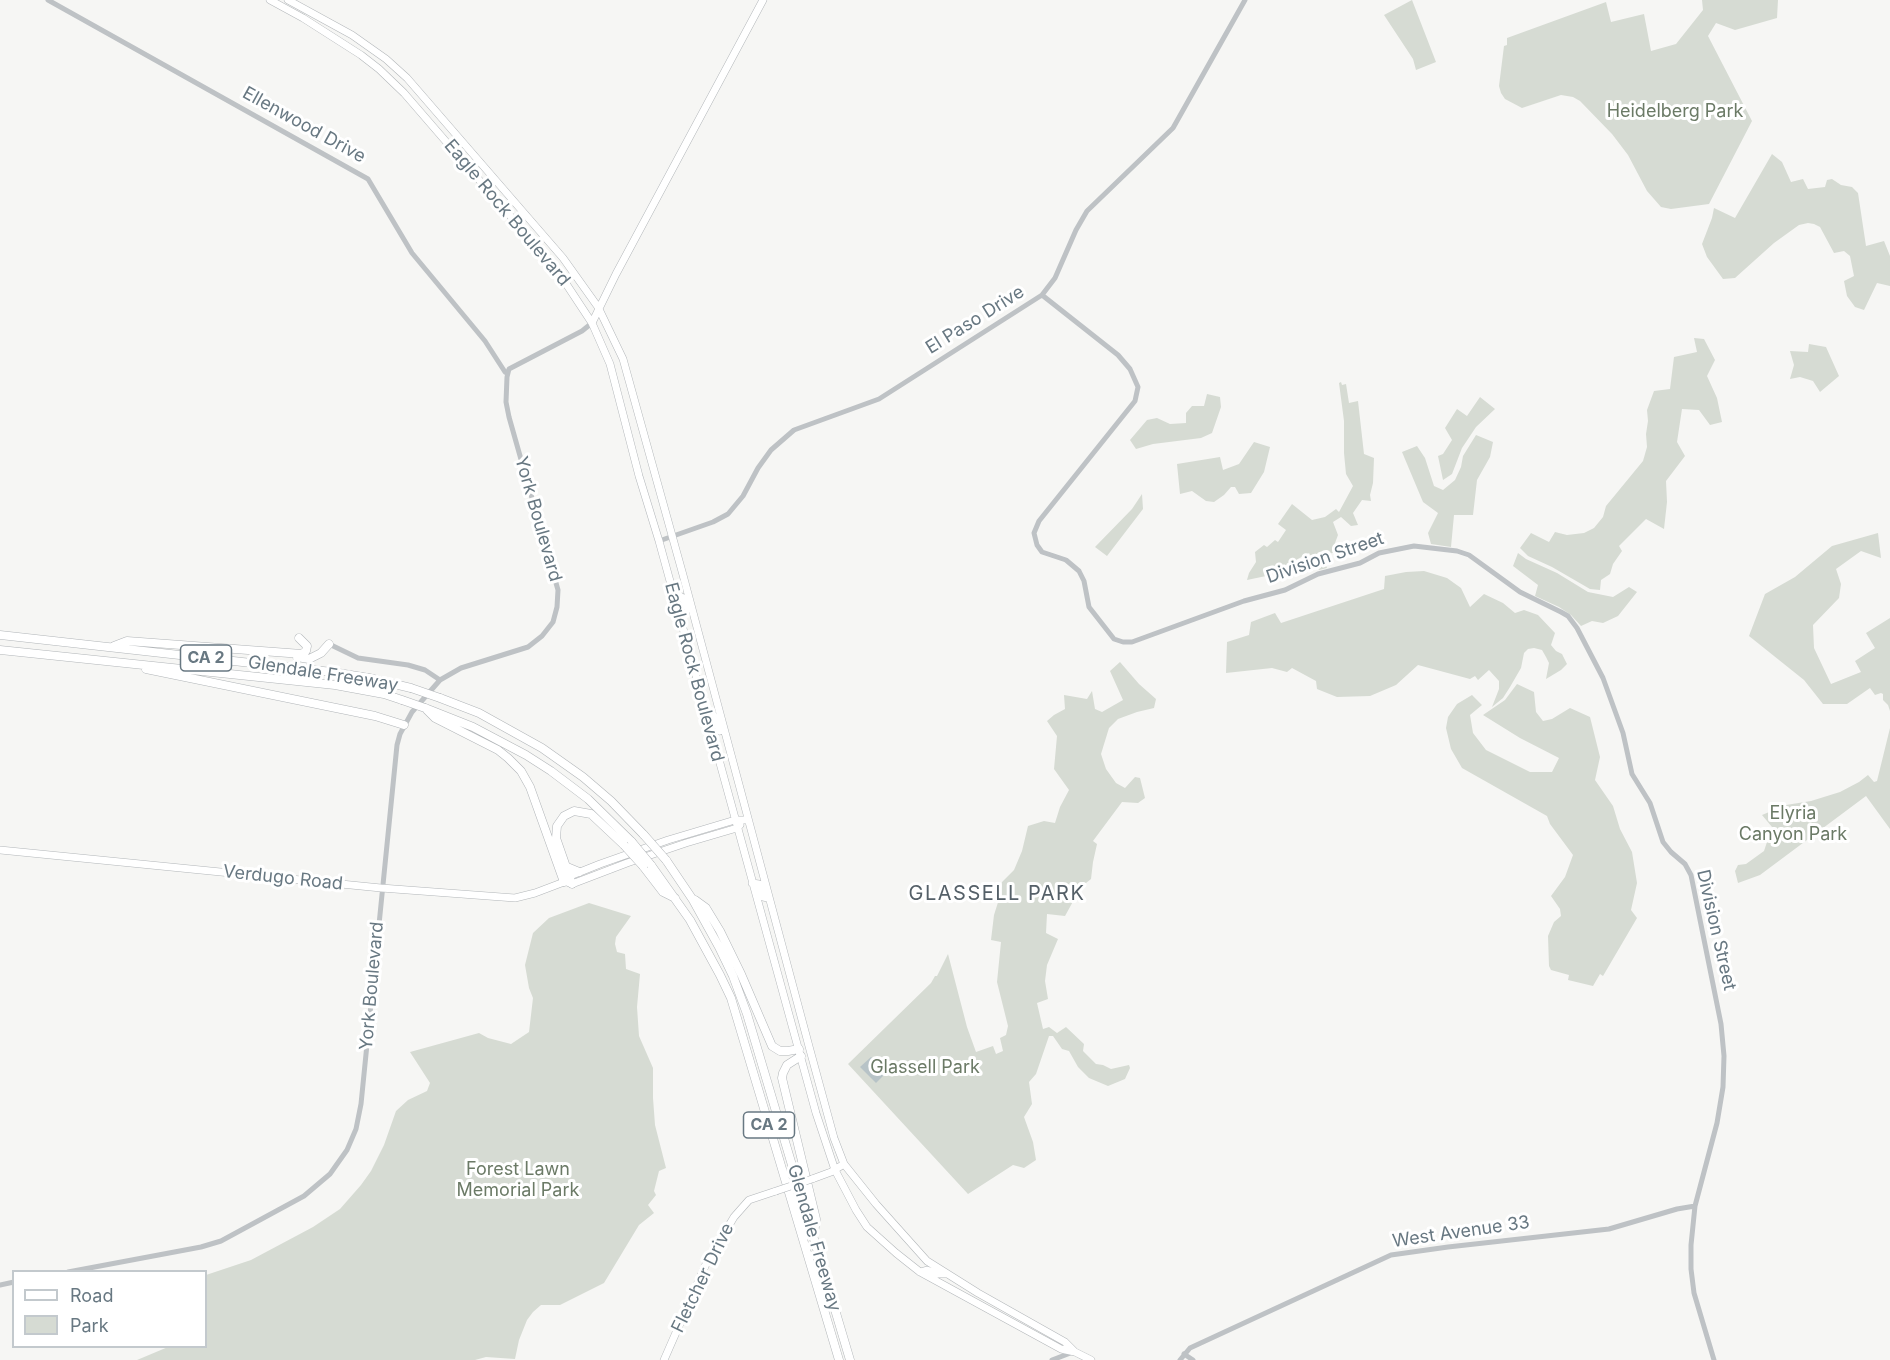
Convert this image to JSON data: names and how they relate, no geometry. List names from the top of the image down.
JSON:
{
  "streets": {
    "highway": ["CA 2", "Glendale Freeway"],
    "main road": ["Eagle Rock Boulevard", "Verdugo Road", "Fletcher Drive"],
    "street": [
      "Ellenwood Drive",
      "El Paso Drive",
      "York Boulevard",
      "Division Street",
      "West Avenue 33"
    ]
  },
  "crossings": [
    ["Eagle Rock Boulevard", "El Paso Drive"],
    ["Eagle Rock Boulevard", "York Boulevard"],
    ["Eagle Rock Boulevard", "Verdugo Road"],
    ["Eagle Rock Boulevard", "Fletcher Drive"],
    ["El Paso Drive", "Division Street"],
    ["York Boulevard", "Verdugo Road"],
    ["Division Street", "West Avenue 33"]
  ],
  "districts": ["GLASSELL PARK"],
  "parks": [
    "Heidelberg Park",
    "Elyria Canyon Park",
    "Glassell Park",
    "Forest Lawn Memorial Park"
  ],
  "legend": ["Road", "Park"]
}
